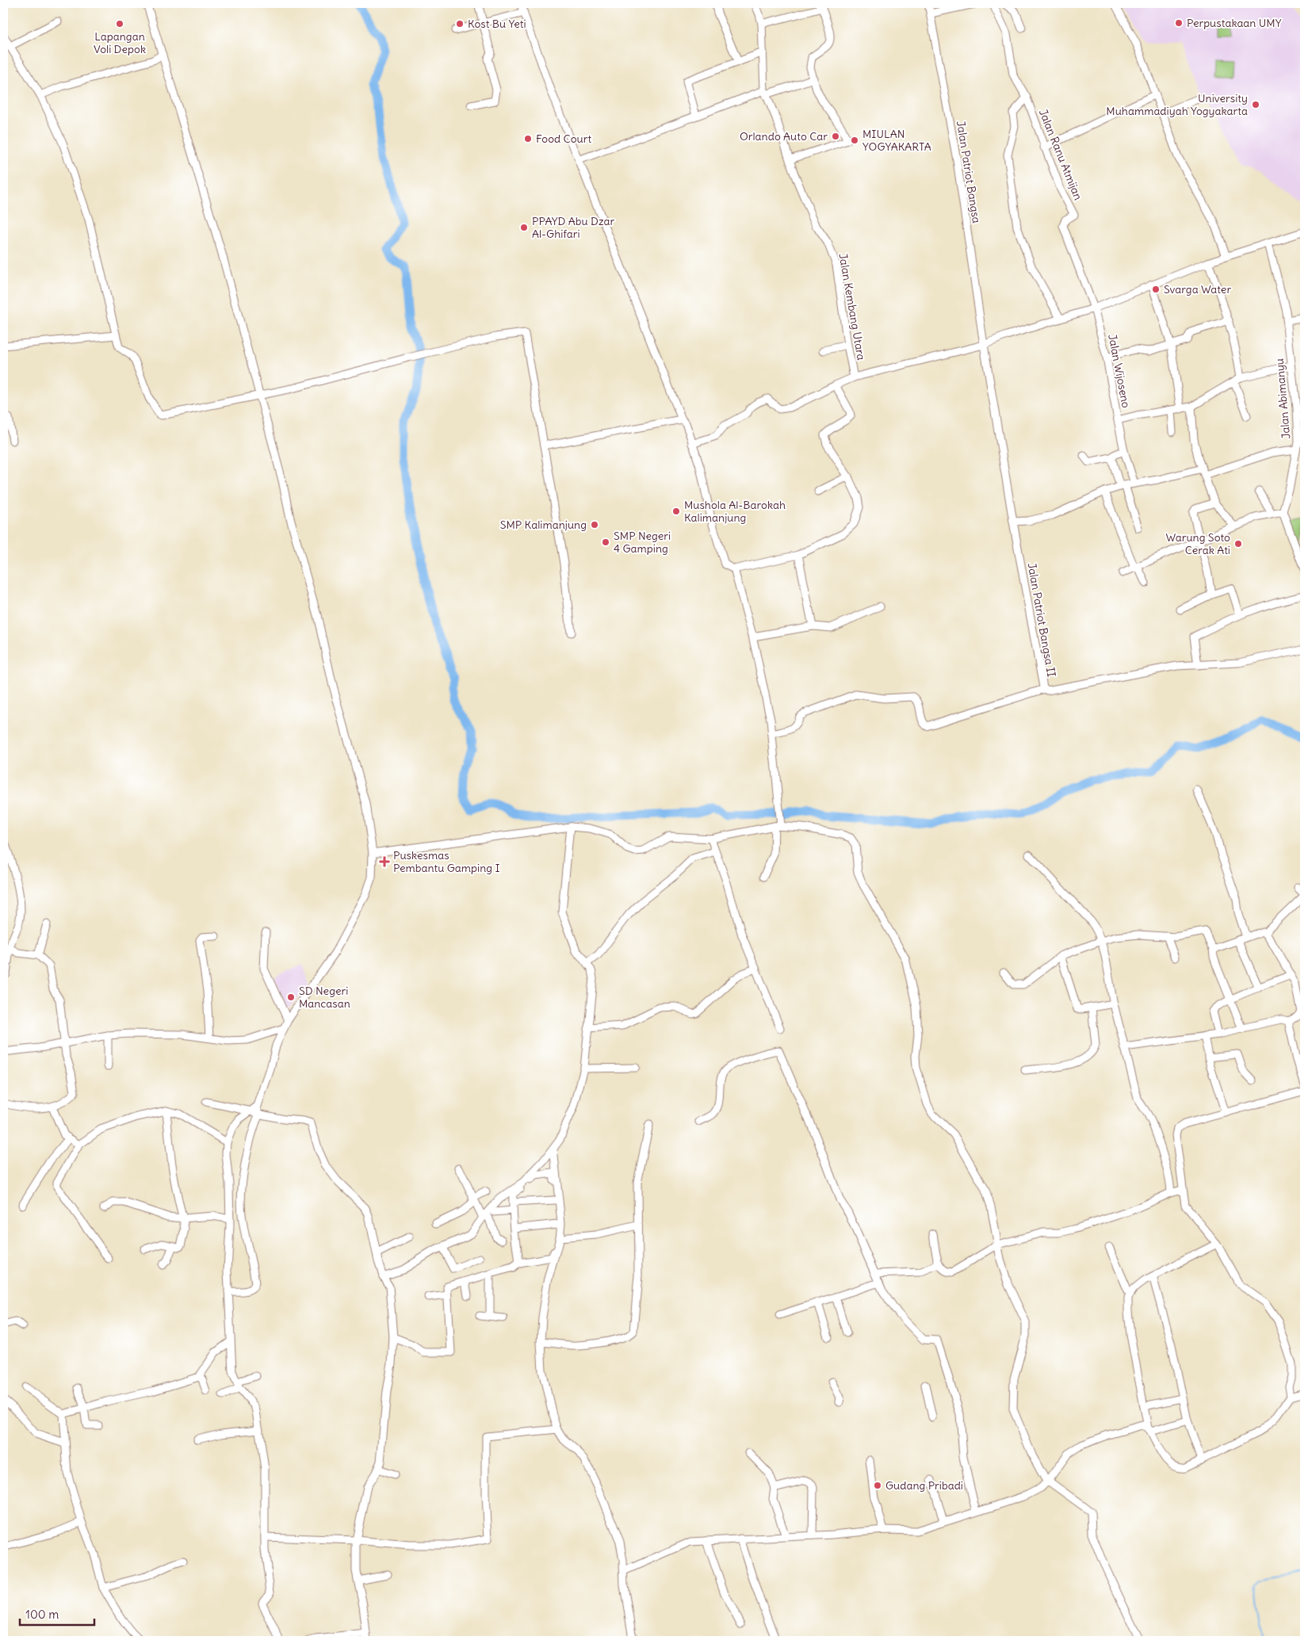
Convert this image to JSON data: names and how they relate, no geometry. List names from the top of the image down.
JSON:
{
  "streets": {
    "street": [
      "Jalan Ranu Atmijan",
      "Jalan Patriot Bangsa",
      "Jalan Kembang Utara",
      "Jalan Wijoseno",
      "Jalan Abimanyu",
      "Jalan Patriot Bangsa II"
    ]
  },
  "crossings": [
    ["Jalan Ranu Atmijan", "Jalan Kembang Utara"],
    ["Jalan Ranu Atmijan", "Jalan Wijoseno"],
    ["Jalan Patriot Bangsa", "Jalan Kembang Utara"],
    ["Jalan Patriot Bangsa", "Jalan Patriot Bangsa II"],
    ["Jalan Kembang Utara", "Jalan Wijoseno"],
    ["Jalan Kembang Utara", "Jalan Abimanyu"],
    ["Jalan Kembang Utara", "Jalan Patriot Bangsa II"],
    ["Jalan Wijoseno", "Jalan Abimanyu"]
  ],
  "places": {
    "other": [
      "Perpustakaan UMY",
      "Lapangan Voli Depok",
      "Kost Bu Yeti",
      "University Muhammadiyah Yogyakarta",
      "Orlando Auto Car",
      "Food Court",
      "MIULAN YOGYAKARTA",
      "PPAYD Abu Dzar Al-Ghifari",
      "Svarga Water",
      "Mushola Al-Barokah Kalimanjung",
      "SMP Kalimanjung",
      "SMP Negeri 4 Gamping",
      "Warung Soto Cerak Ati",
      "SD Negeri Mancasan",
      "Gudang Pribadi"
    ],
    "health": ["Puskesmas Pembantu Gamping I"]
  },
  "scale_bar": "100 m"
}
